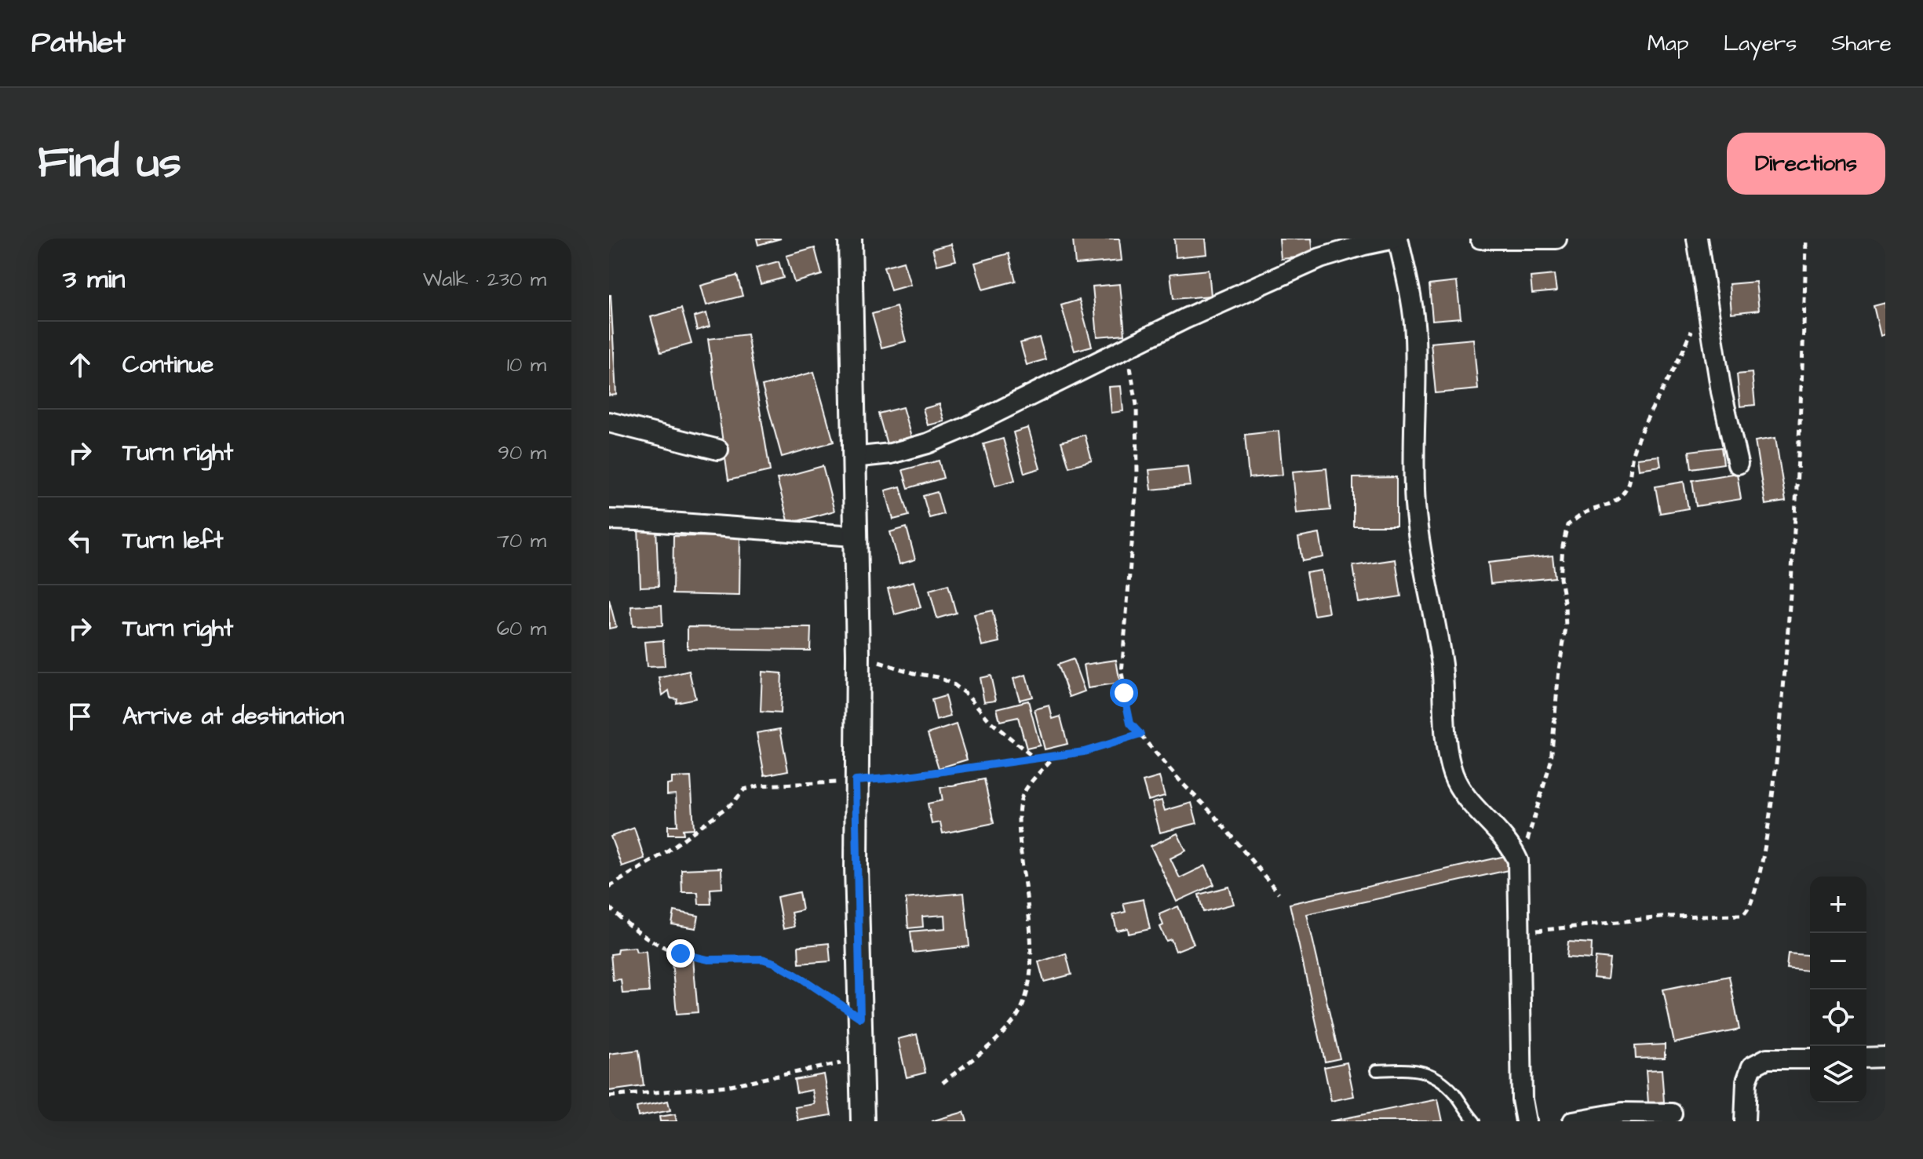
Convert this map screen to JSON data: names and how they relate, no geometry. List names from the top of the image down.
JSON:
{
  "page": {
    "header": "Pathlet",
    "nav": ["Map", "Layers", "Share"],
    "title": "Find us",
    "buttons": "Directions",
    "heading": ["3 min", "Walk · 230 m"],
    "list": [
      ["Continue", "10 m"],
      ["Turn right", "90 m"],
      ["Turn left", "70 m"],
      ["Turn right", "60 m"],
      "Arrive at destination"
    ],
    "map_buttons": ["+", "−"]
  }
}
